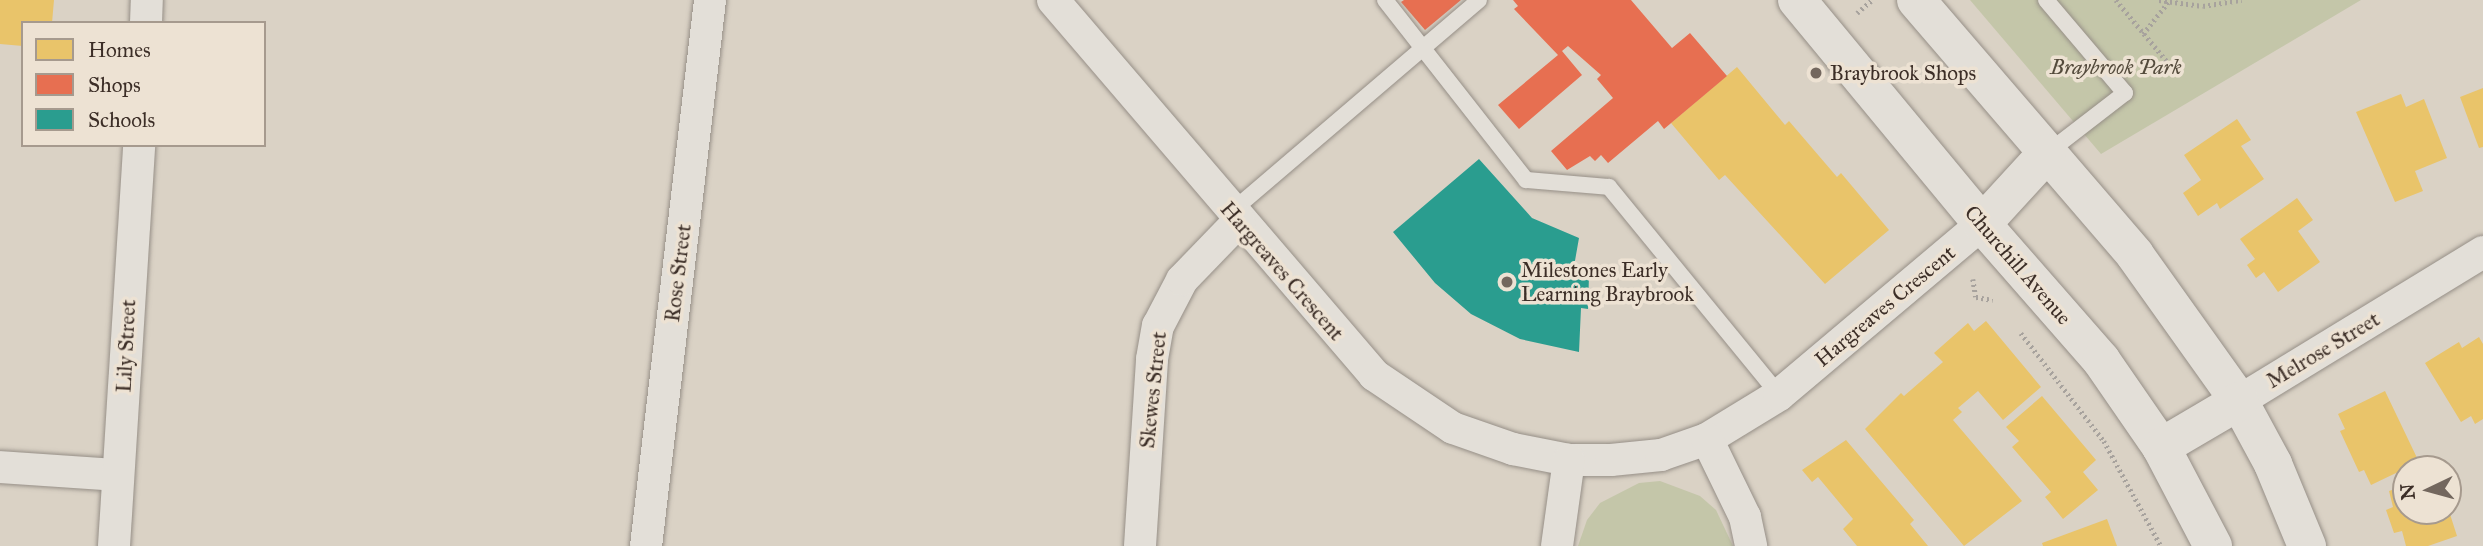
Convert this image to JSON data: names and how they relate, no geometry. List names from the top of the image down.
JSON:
{
  "streets": {
    "main road": ["Churchill Avenue", "Hargreaves Crescent", "Melrose Street"],
    "street": ["Rose Street", "Lily Street", "Skewes Street"]
  },
  "crossings": [
    ["Churchill Avenue", "Hargreaves Crescent"],
    ["Churchill Avenue", "Melrose Street"],
    ["Hargreaves Crescent", "Skewes Street"]
  ],
  "parks": ["Braybrook Park"],
  "places": ["Braybrook Shops", "Milestones Early Learning Braybrook"],
  "legend": ["Homes", "Shops", "Schools"],
  "north": "left"
}
